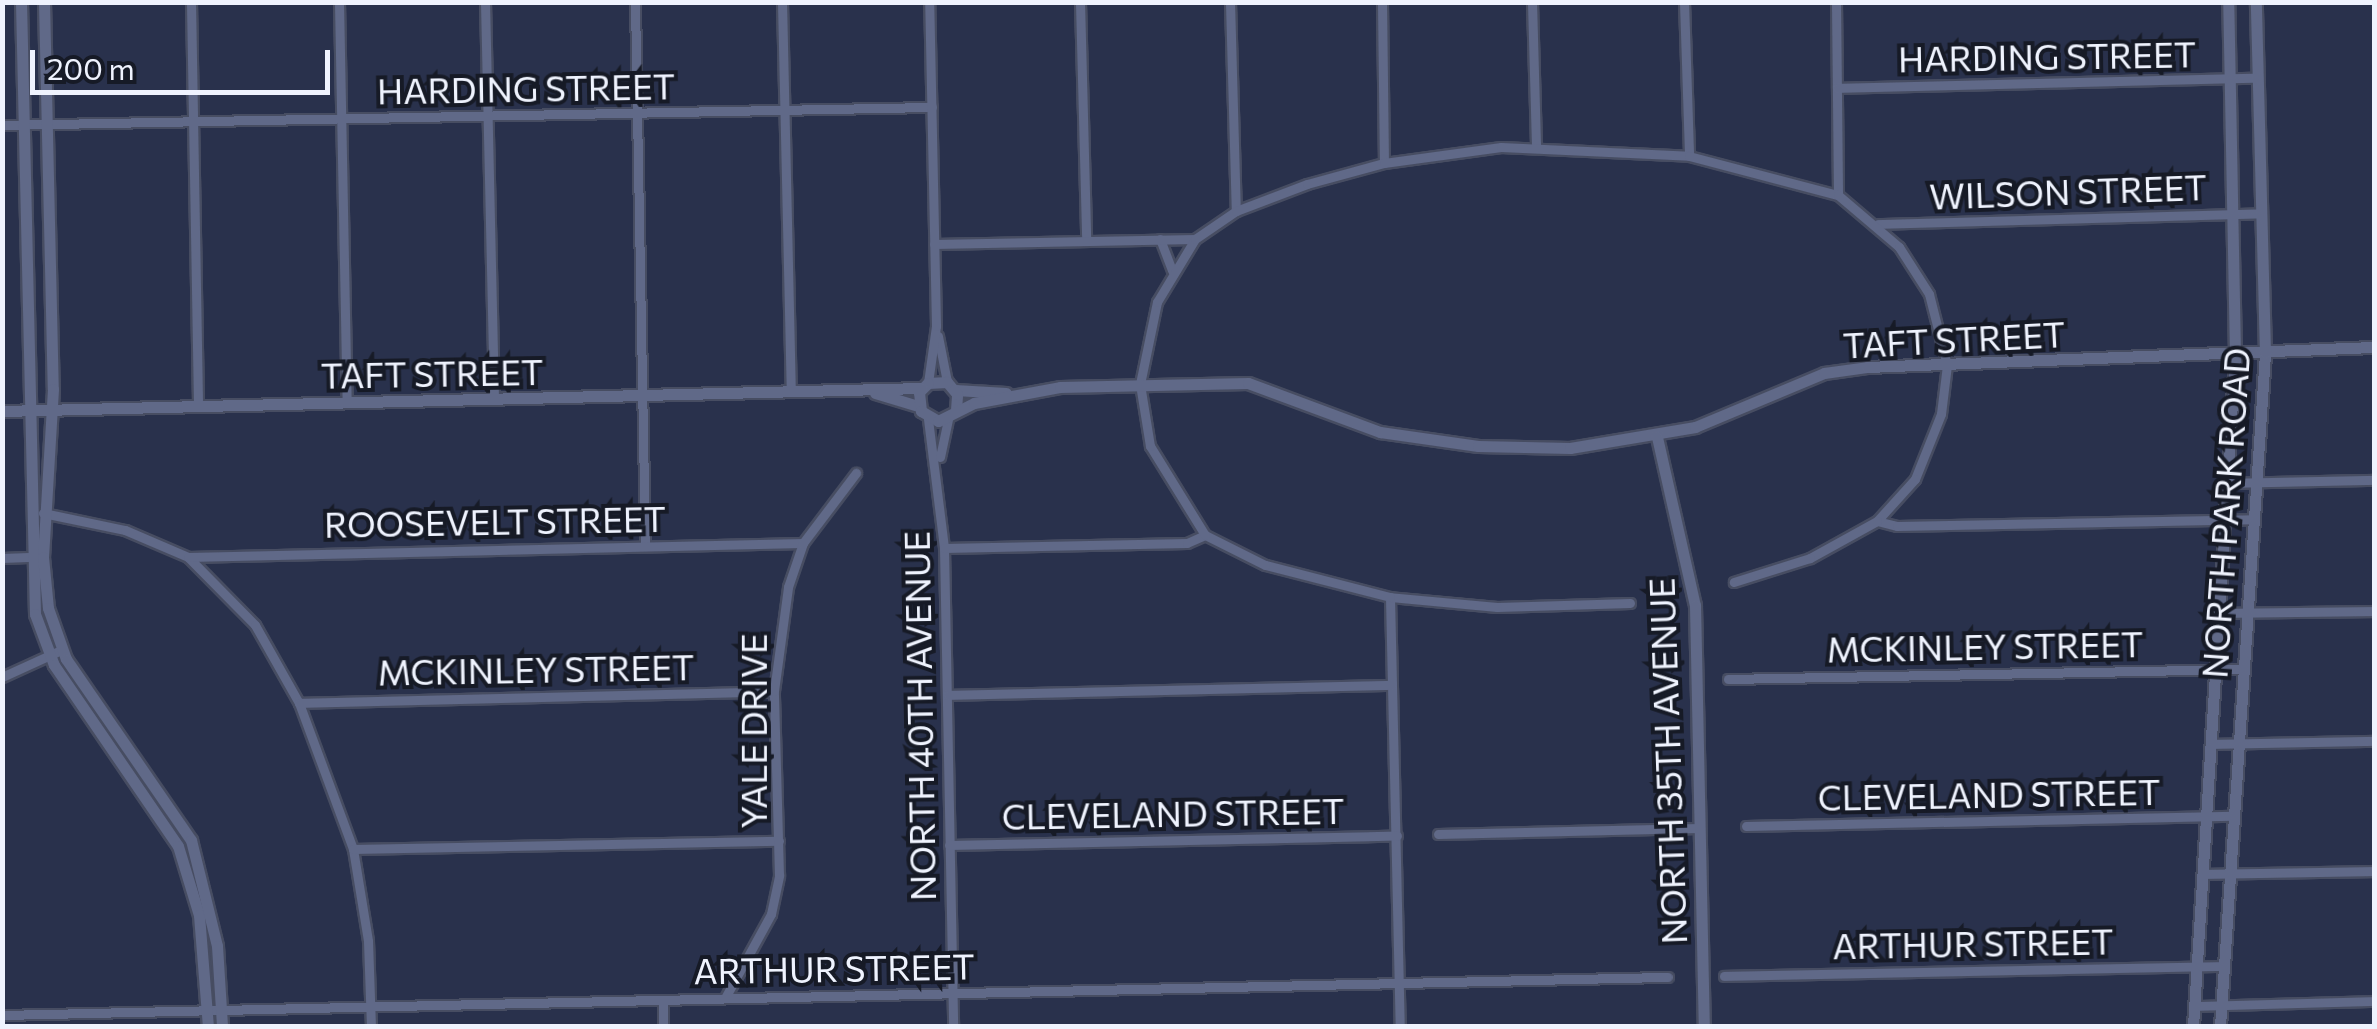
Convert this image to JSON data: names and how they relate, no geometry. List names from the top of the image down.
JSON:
{
  "streets": {
    "street": [
      "HARDING STREET",
      "WILSON STREET",
      "TAFT STREET",
      "NORTH PARK ROAD",
      "ROOSEVELT STREET",
      "MCKINLEY STREET",
      "NORTH 40TH AVENUE",
      "YALE DRIVE",
      "NORTH 35TH AVENUE",
      "CLEVELAND STREET",
      "ARTHUR STREET"
    ]
  },
  "crossings": [
    ["HARDING STREET", "NORTH PARK ROAD"],
    ["WILSON STREET", "NORTH PARK ROAD"],
    ["TAFT STREET", "NORTH PARK ROAD"],
    ["TAFT STREET", "NORTH 40TH AVENUE"],
    ["TAFT STREET", "NORTH 35TH AVENUE"],
    ["NORTH PARK ROAD", "MCKINLEY STREET"],
    ["NORTH PARK ROAD", "CLEVELAND STREET"],
    ["NORTH PARK ROAD", "ARTHUR STREET"],
    ["ROOSEVELT STREET", "YALE DRIVE"],
    ["MCKINLEY STREET", "YALE DRIVE"],
    ["NORTH 40TH AVENUE", "CLEVELAND STREET"],
    ["NORTH 40TH AVENUE", "ARTHUR STREET"],
    ["YALE DRIVE", "ARTHUR STREET"]
  ],
  "scale_bar": "200 m"
}
